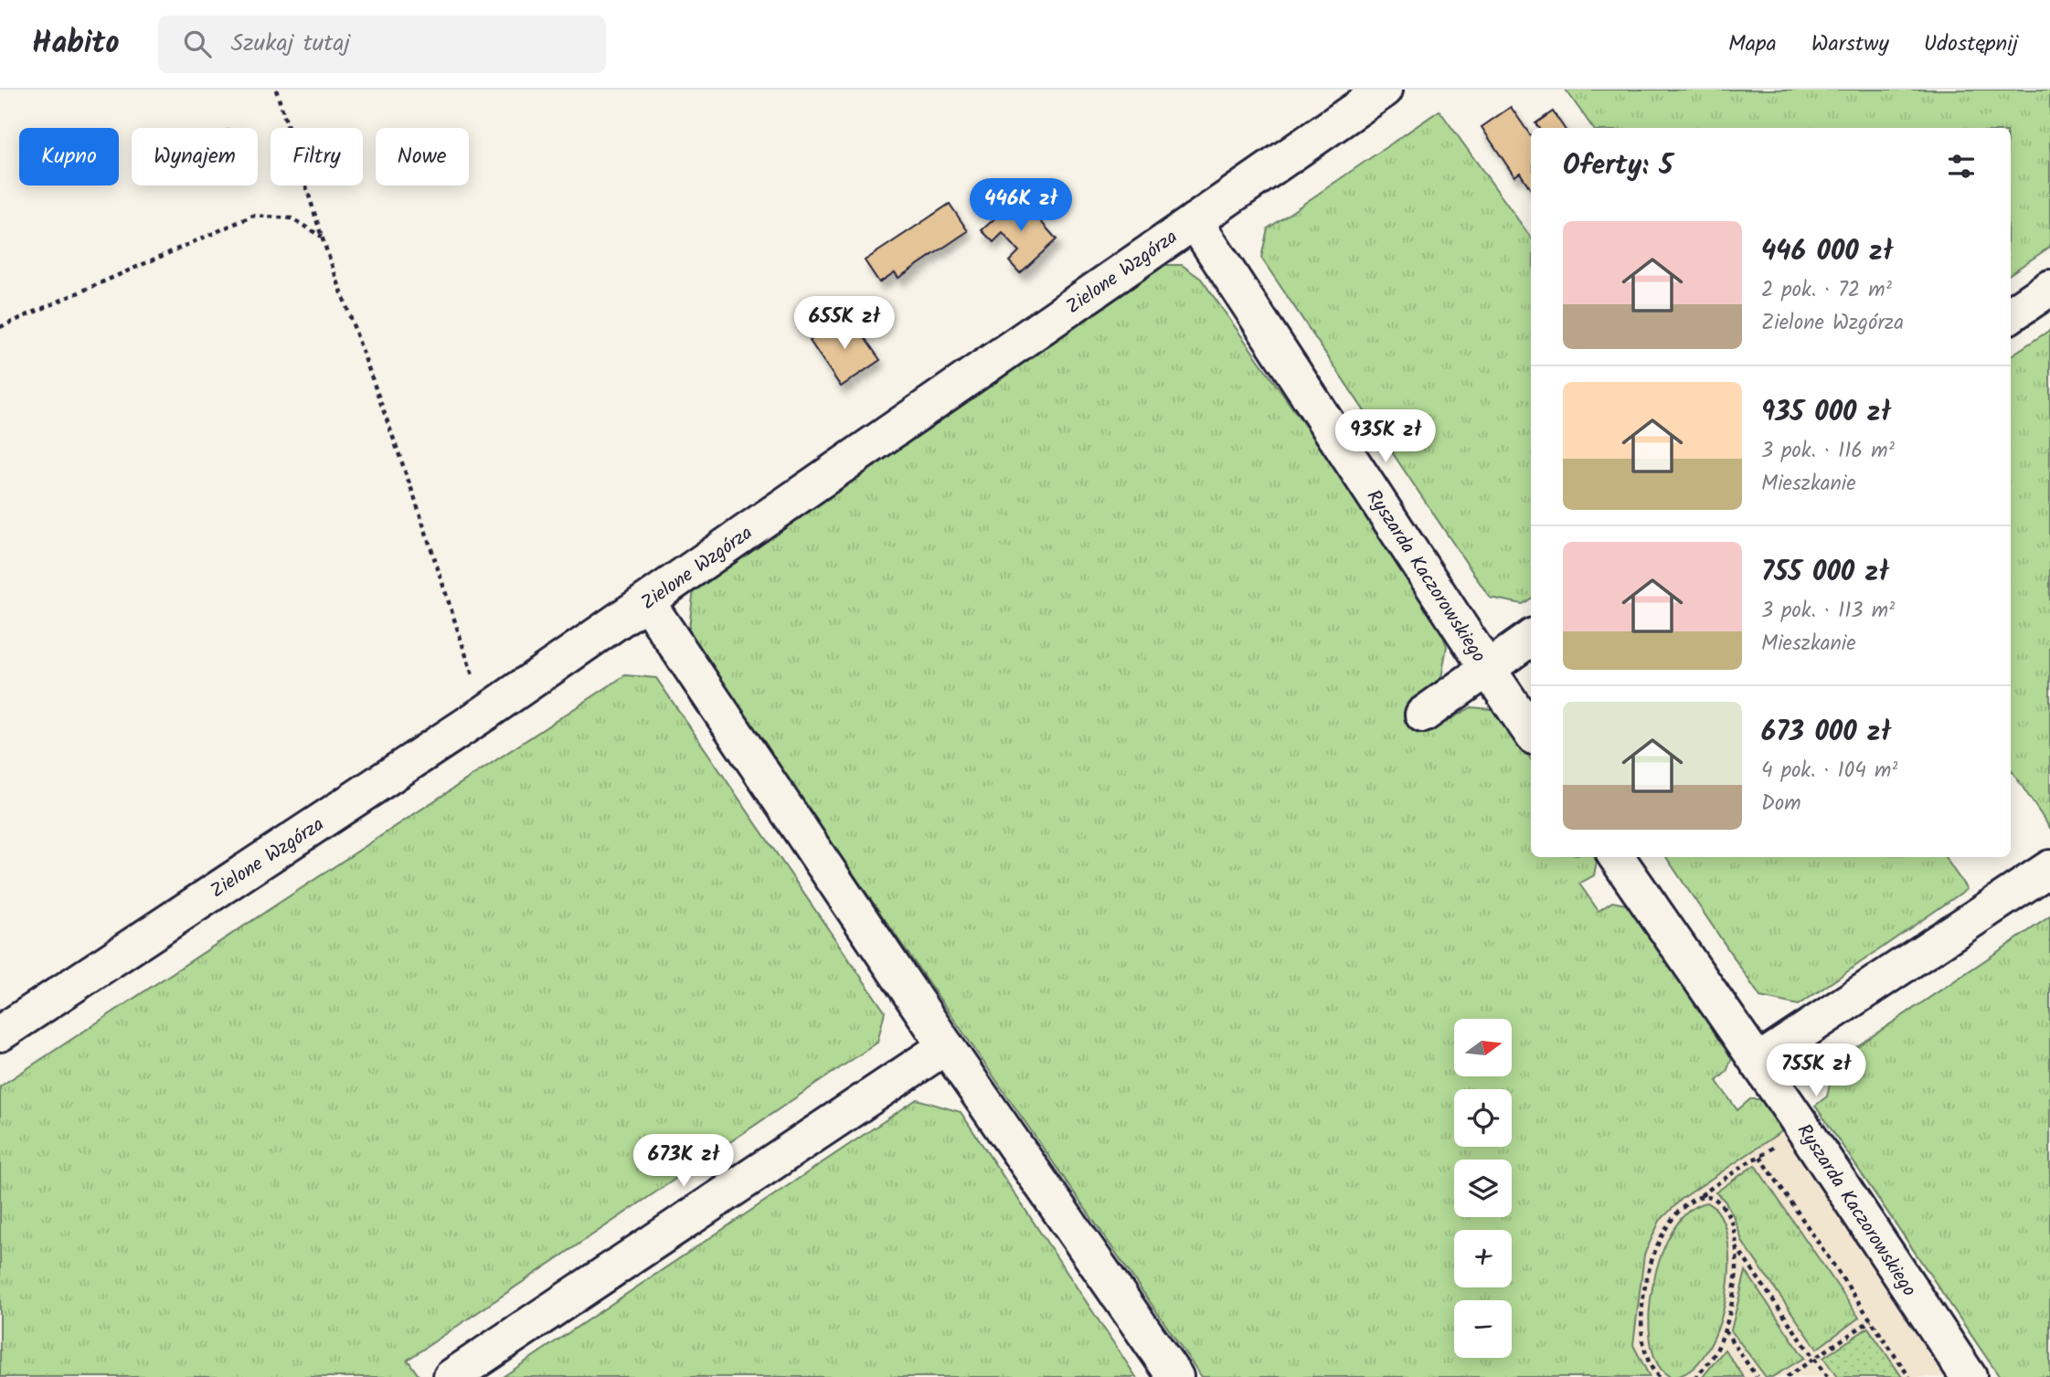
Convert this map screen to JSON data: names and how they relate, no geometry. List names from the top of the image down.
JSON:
{
  "streets": {
    "street": ["Zielone Wzgórza", "Ryszarda Kaczorowskiego"]
  },
  "crossings": [
    ["Zielone Wzgórza", "Ryszarda Kaczorowskiego"]
  ],
  "north": "right",
  "page": {
    "header": "Habito",
    "search": "Szukaj tutaj",
    "nav": ["Mapa", "Warstwy", "Udostępnij"],
    "chip": [
      "Kupno",
      "Wynajem",
      "Filtry",
      "Nowe"
    ],
    "heading": "Oferty: 5",
    "price": [
      "446K zł",
      "655K zł",
      "935K zł",
      "755K zł",
      "673K zł"
    ],
    "list": [
      {
        "name": "446 000 zł",
        "note": "2 pok. · 72 m² · Zielone Wzgórza"
      },
      {
        "name": "935 000 zł",
        "note": "3 pok. · 116 m² · Mieszkanie"
      },
      {
        "name": "755 000 zł",
        "note": "3 pok. · 113 m² · Mieszkanie"
      },
      {
        "name": "673 000 zł",
        "note": "4 pok. · 104 m² · Dom"
      }
    ],
    "map_buttons": ["+", "−"]
  }
}
